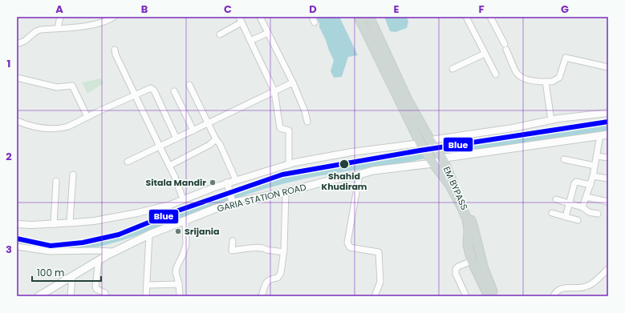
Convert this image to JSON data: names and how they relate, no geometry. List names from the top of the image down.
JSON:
{
  "streets": {
    "main road": ["EM BYPASS", "GARIA STATION ROAD"]
  },
  "crossings": [
    ["EM BYPASS", "GARIA STATION ROAD"]
  ],
  "places": ["Shahid Khudiram", "Sitala Mandir", "Srijania"],
  "lines": ["transit line Blue"],
  "scale_bar": "100 m",
  "grid": {
    "columns": [
      "A",
      "B",
      "C",
      "D",
      "E",
      "F",
      "G"
    ],
    "rows": ["1", "2", "3"]
  }
}
